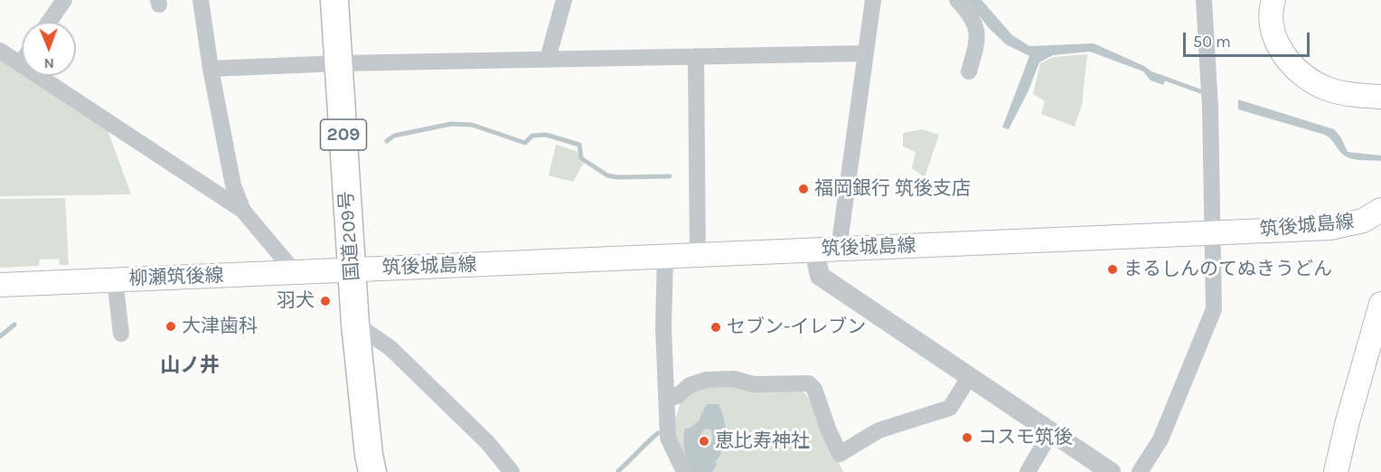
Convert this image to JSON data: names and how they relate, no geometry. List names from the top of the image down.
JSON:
{
  "streets": {
    "highway": ["209", "国道209号"],
    "main road": ["筑後城島線", "柳瀬筑後線"]
  },
  "crossings": [
    ["筑後城島線", "国道209号"],
    ["筑後城島線", "柳瀬筑後線"],
    ["国道209号", "柳瀬筑後線"]
  ],
  "districts": ["山ノ井"],
  "places": [
    "福岡銀行 筑後支店",
    "まるしんのてぬきうどん",
    "羽犬",
    "大津歯科",
    "セブン-イレブン",
    "コスモ筑後",
    "恵比寿神社"
  ],
  "scale_bar": "50 m",
  "north": "bottom"
}
